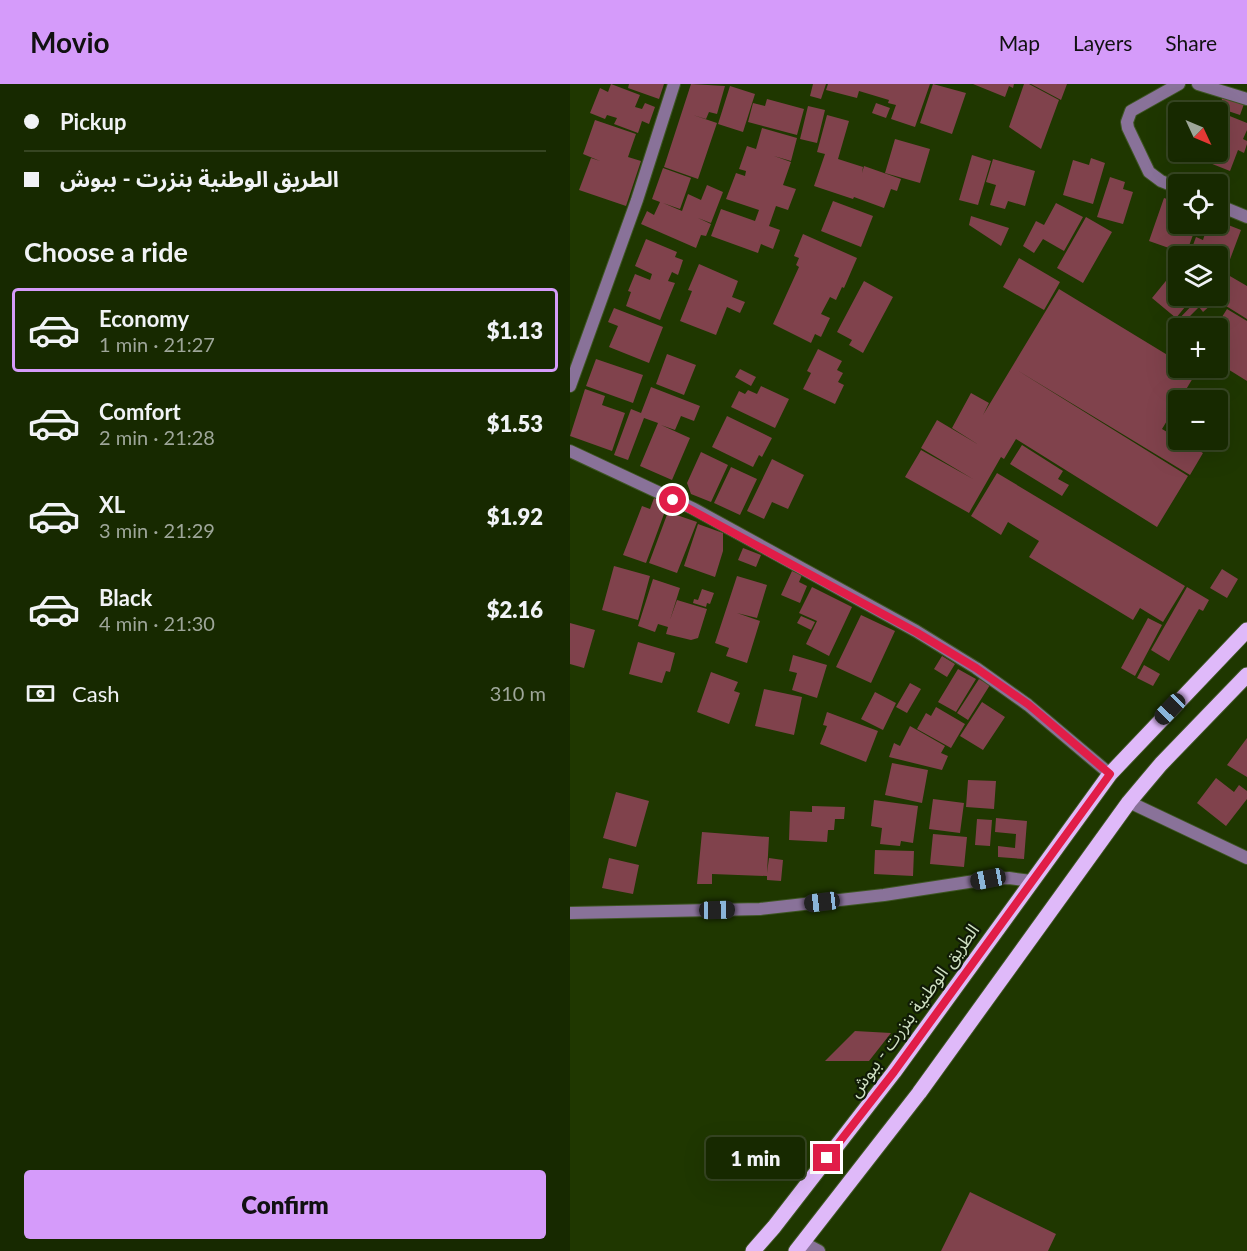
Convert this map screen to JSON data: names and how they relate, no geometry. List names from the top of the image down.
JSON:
{
  "streets": {
    "main road": ["الطريق الوطنية بنزرت - ببوش"]
  },
  "north": "bottom right",
  "page": {
    "header": "Movio",
    "nav": ["Map", "Layers", "Share"],
    "banner": ["Pickup", "الطريق الوطنية بنزرت - ببوش"],
    "map_buttons": ["+", "−"],
    "heading": "Choose a ride",
    "list": [
      {
        "name": "Economy",
        "note": "1 min · 21:27",
        "value": "$1.13"
      },
      {
        "name": "Comfort",
        "note": "2 min · 21:28",
        "value": "$1.53"
      },
      {
        "name": "XL",
        "note": "3 min · 21:29",
        "value": "$1.92"
      },
      {
        "name": "Black",
        "note": "4 min · 21:30",
        "value": "$2.16"
      }
    ],
    "pay": ["Cash", "310 m"],
    "bubble": "1 min",
    "buttons": "Confirm"
  }
}
